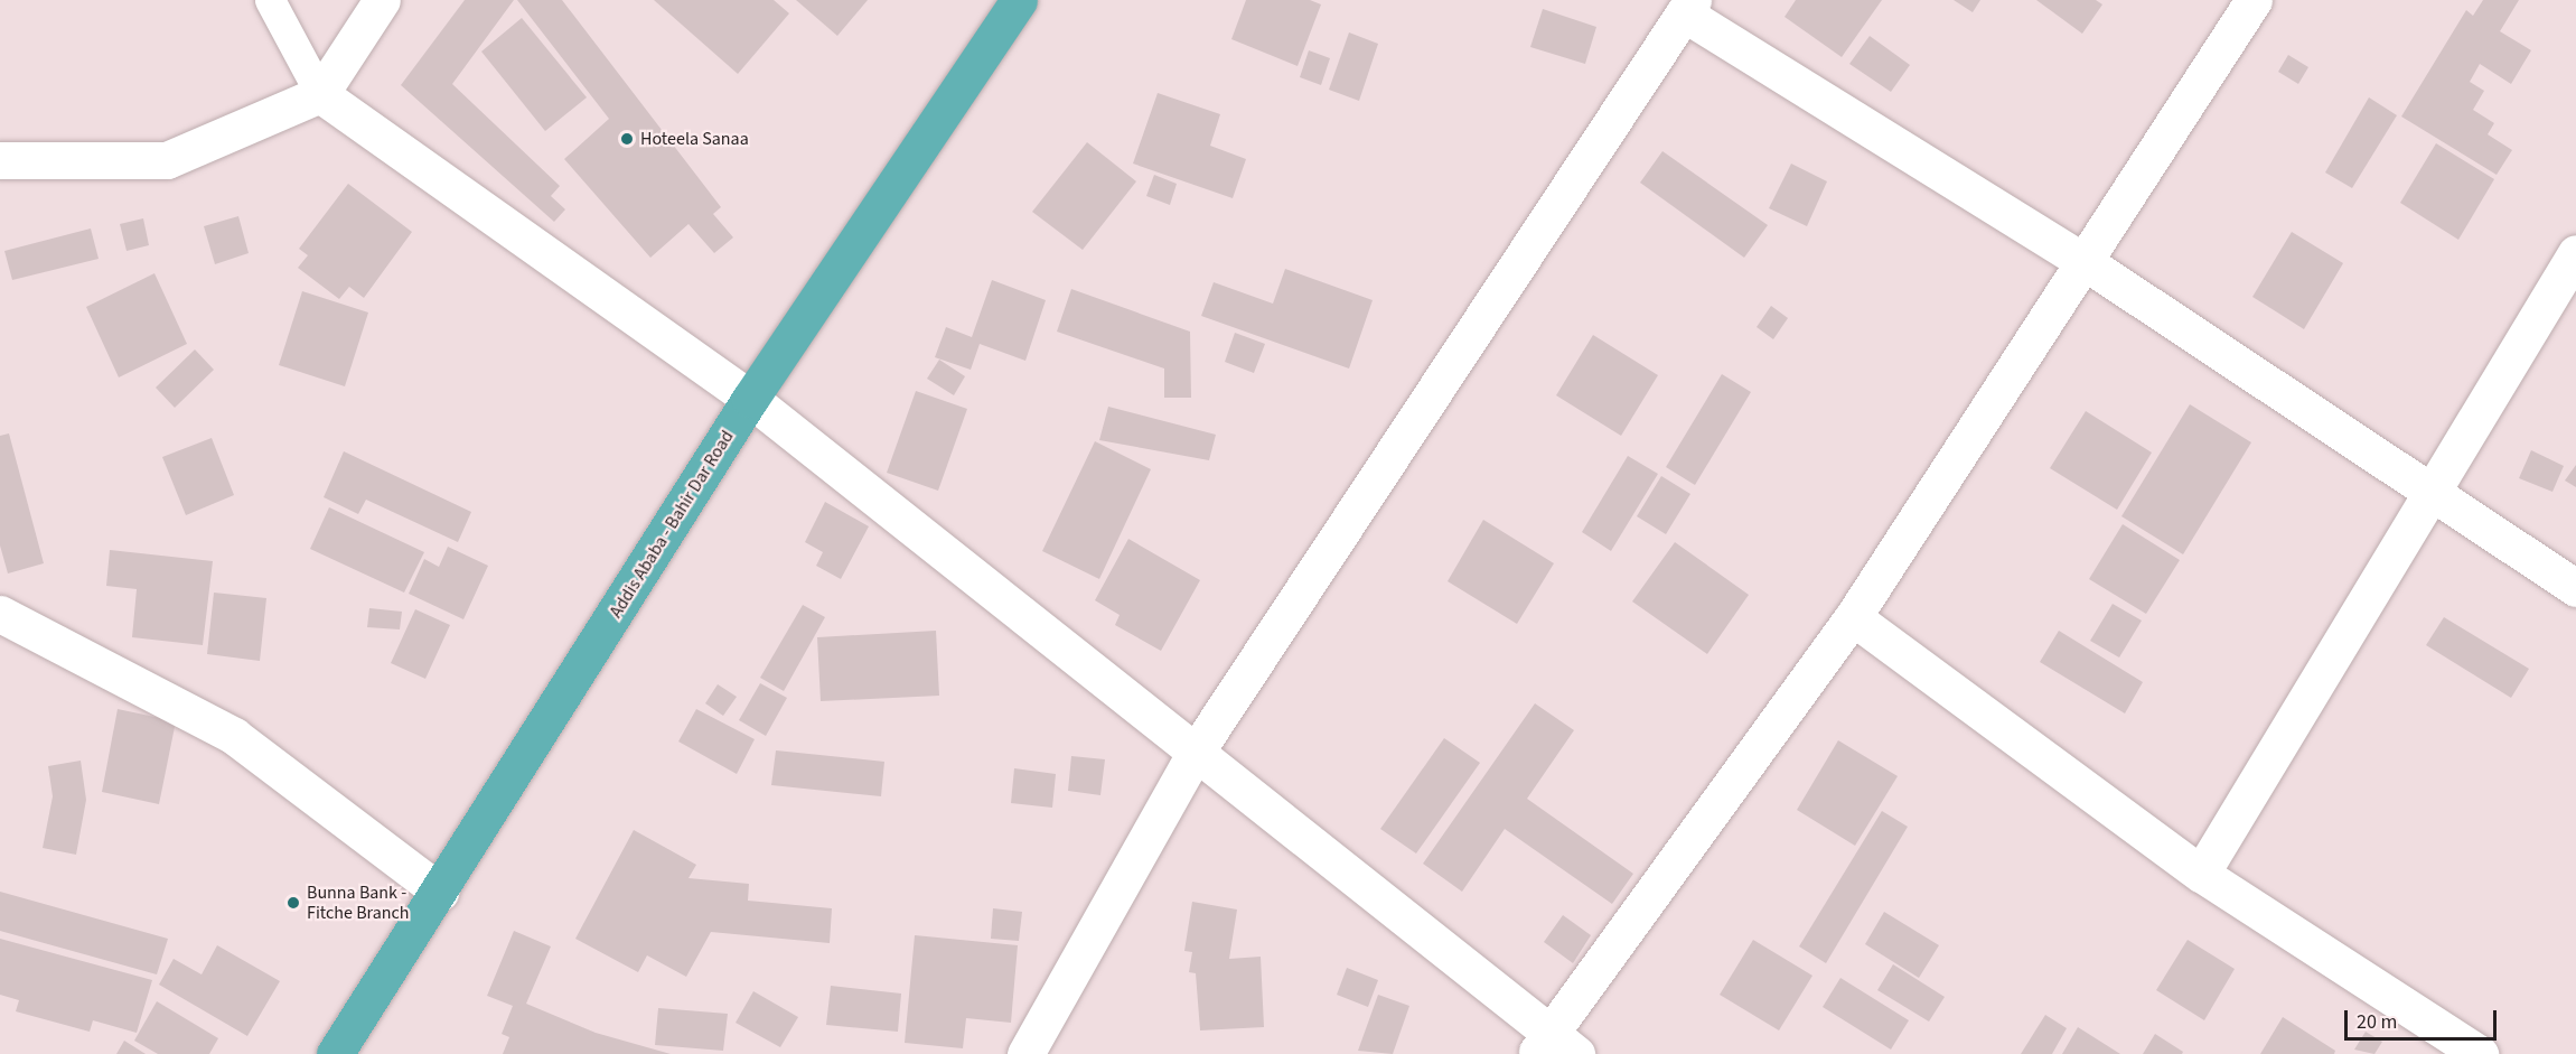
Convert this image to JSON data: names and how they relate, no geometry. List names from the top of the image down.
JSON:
{
  "streets": {
    "highway": ["Addis Ababa - Bahir Dar Road"]
  },
  "places": ["Hoteela Sanaa", "Bunna Bank - Fitche Branch"],
  "scale_bar": "20 m"
}
